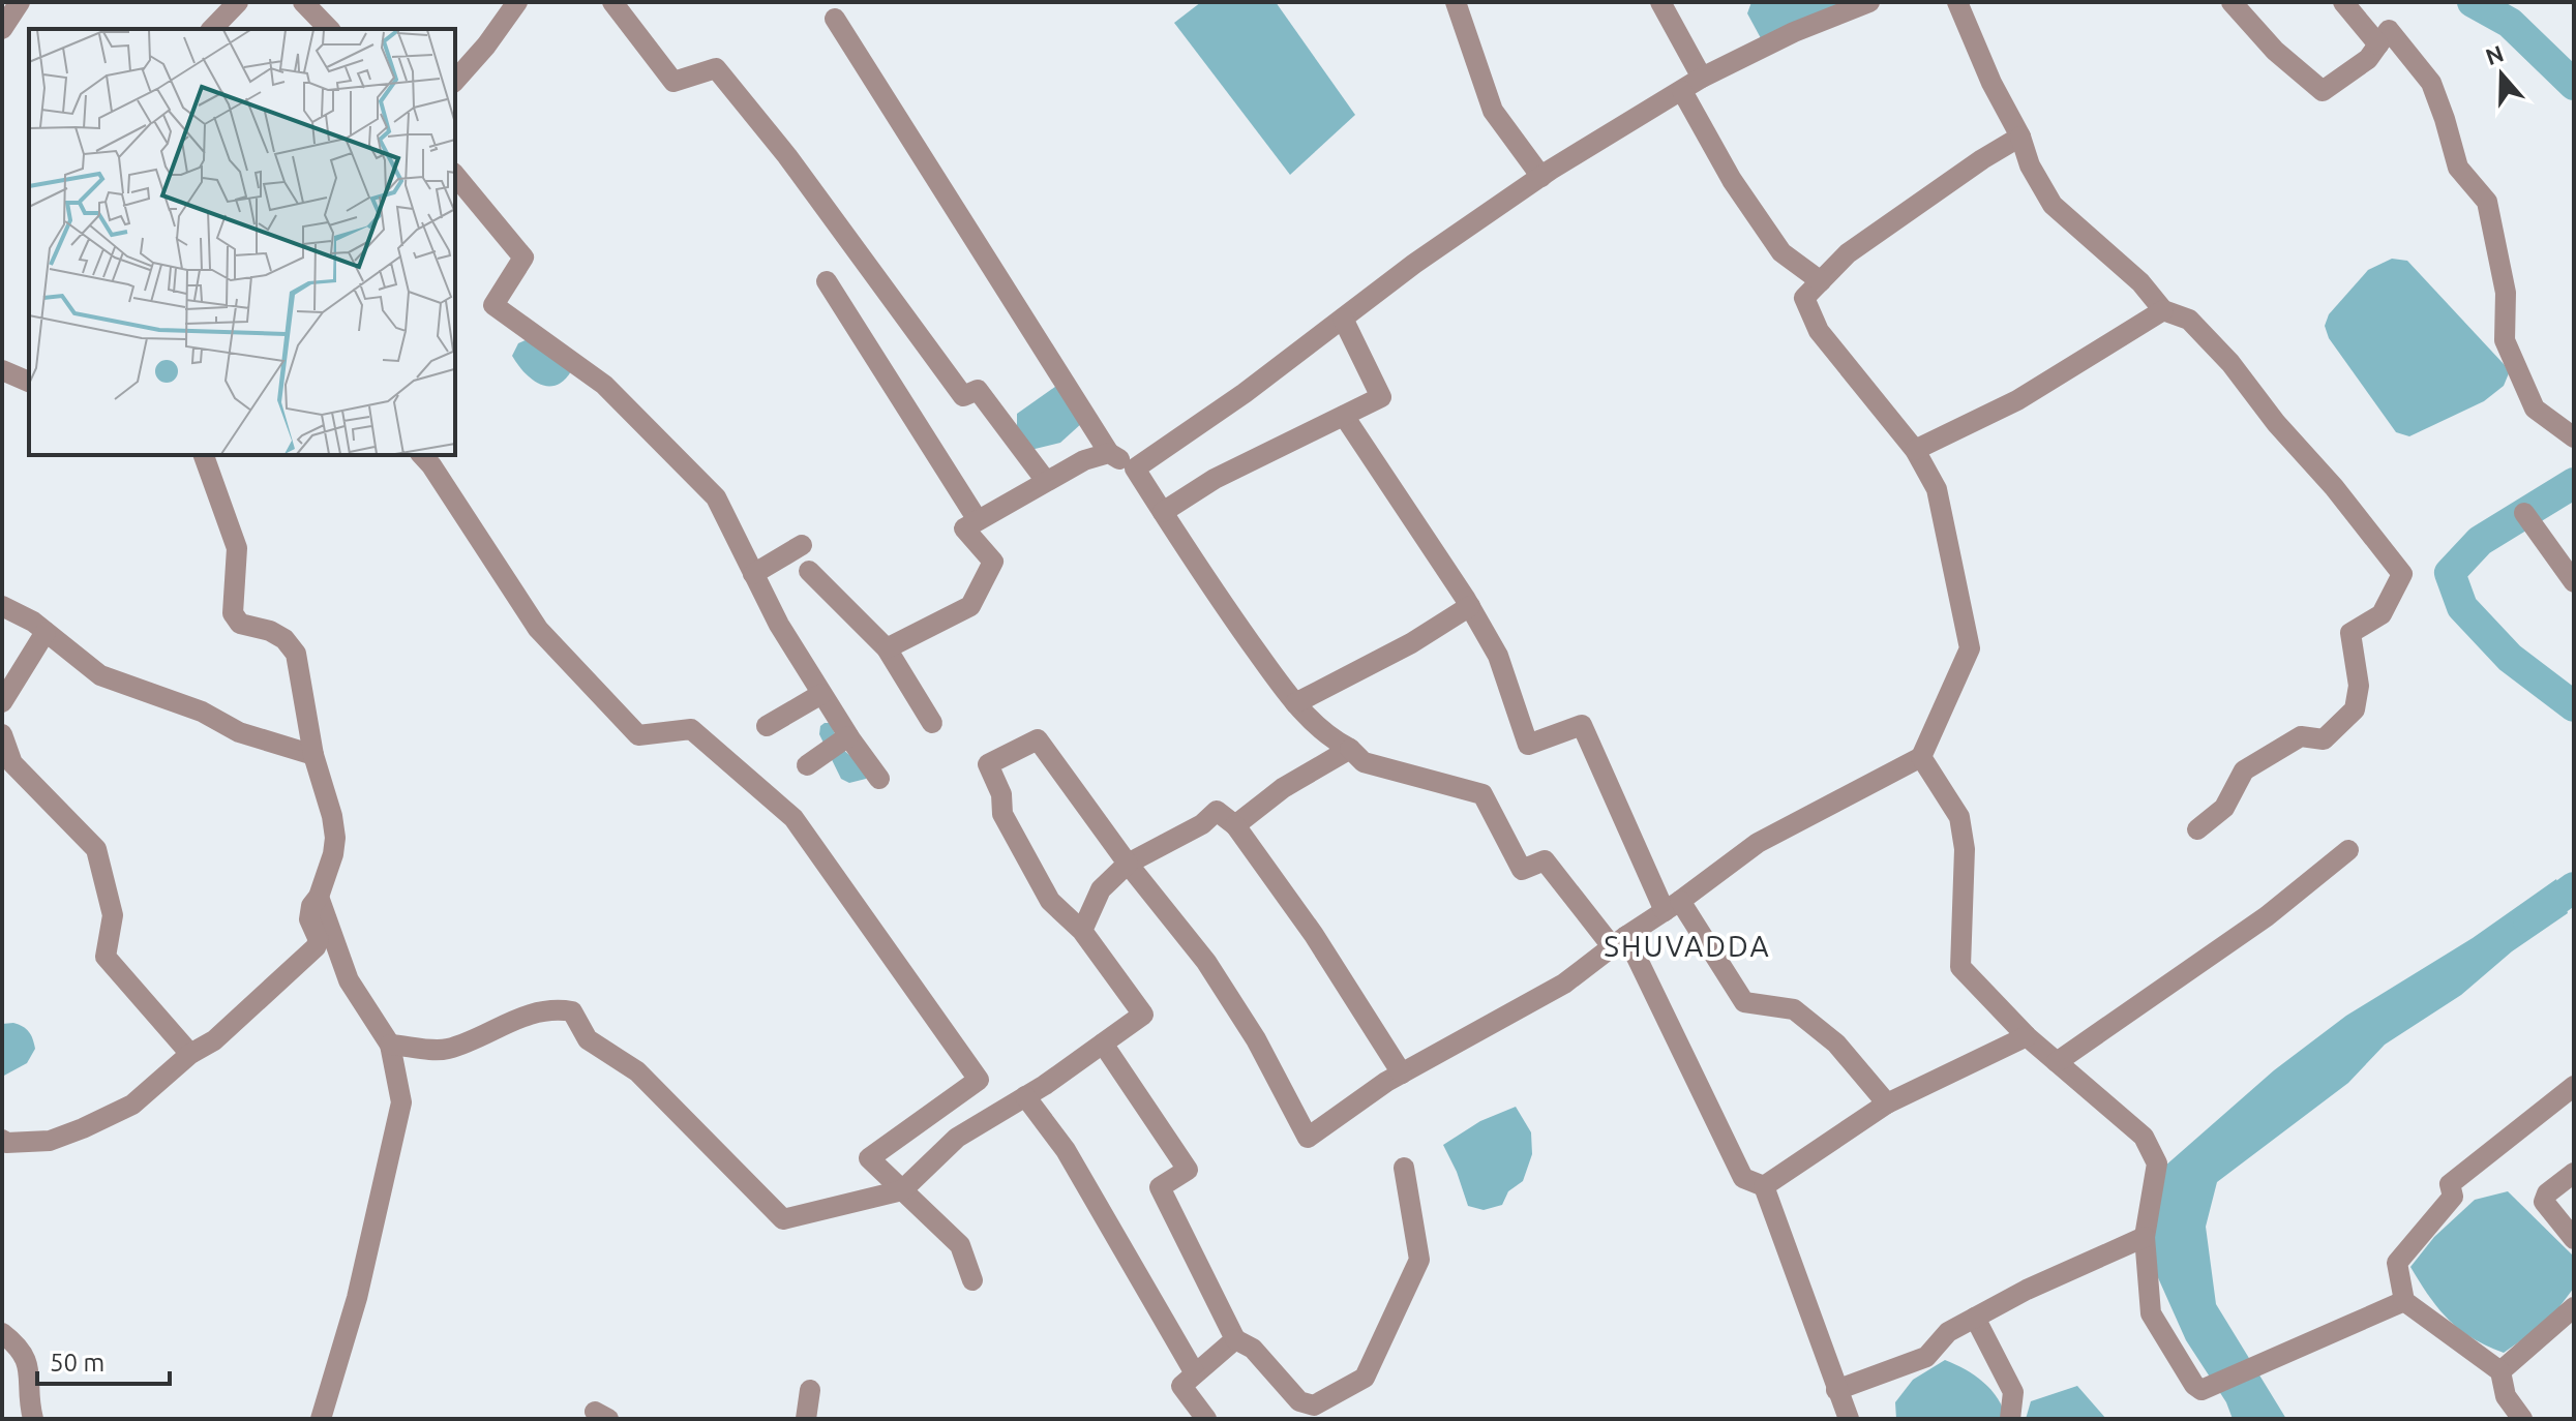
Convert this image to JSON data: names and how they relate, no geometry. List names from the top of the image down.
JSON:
{
  "districts": ["SHUVADDA"],
  "scale_bar": "50 m",
  "north": "top"
}
